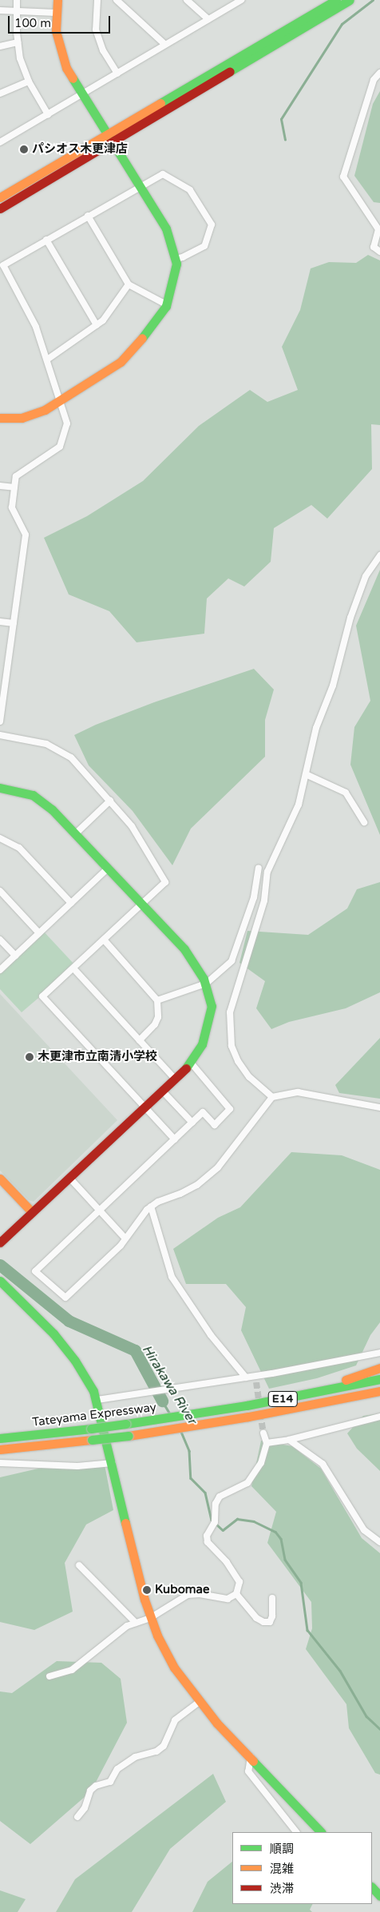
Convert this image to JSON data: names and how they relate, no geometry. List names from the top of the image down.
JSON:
{
  "streets": {
    "main road": ["E14", "Tateyama Expressway"]
  },
  "water": ["Hirakawa River"],
  "places": ["パシオス木更津店", "木更津市立南清小学校", "Kubomae"],
  "legend": ["順調", "混雑", "渋滞"],
  "scale_bar": "100 m"
}
